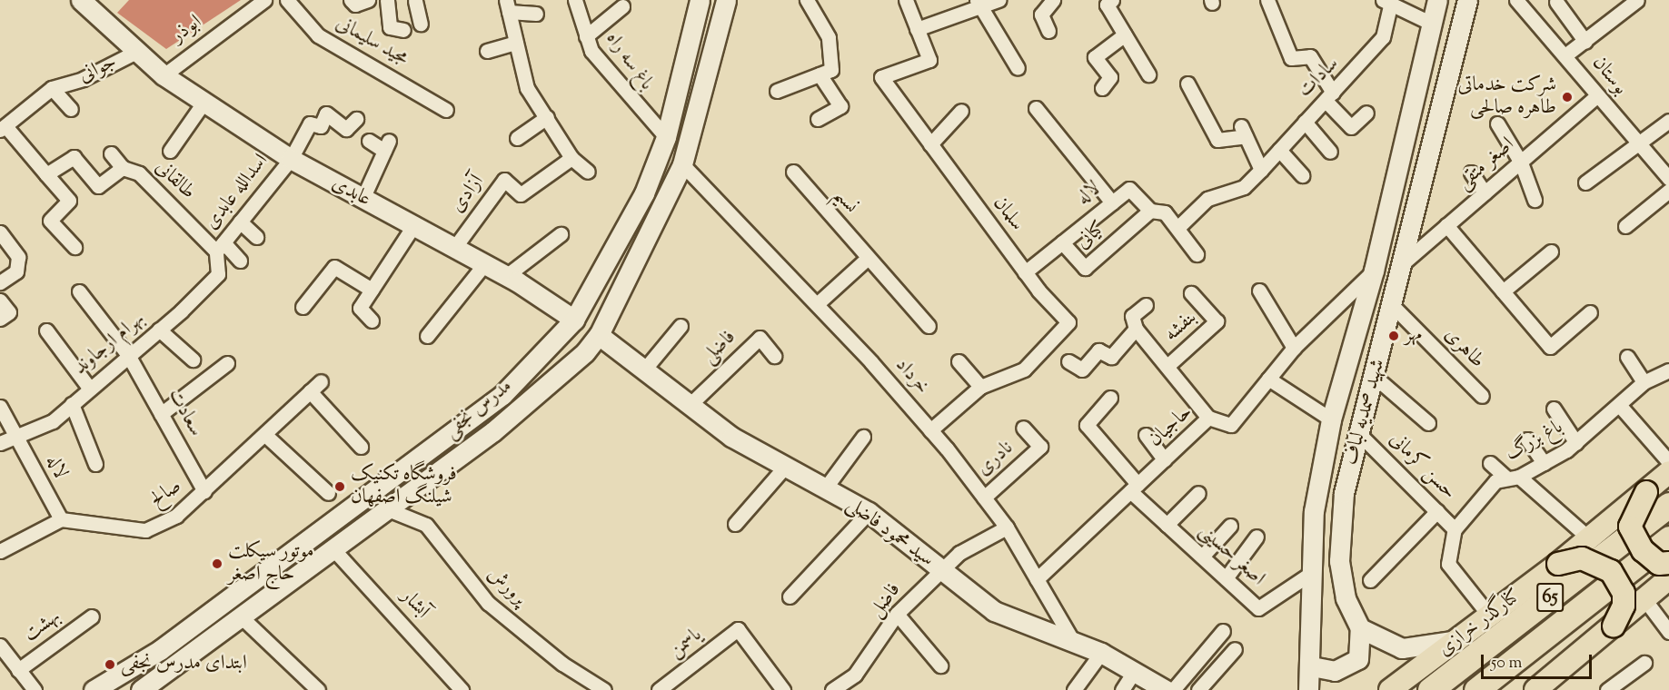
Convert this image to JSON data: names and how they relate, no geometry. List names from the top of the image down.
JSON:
{
  "streets": {
    "highway": ["65"],
    "main road": [
      "جوانی",
      "عابدی",
      "مدرس نجفی",
      "شهید صمدیه لباف",
      "سید محمود فاضلی",
      "کنارگذر خرازی"
    ],
    "street": [
      "ابوذر",
      "مجید سلیمانی",
      "باغ سه راه",
      "بوستان",
      "سادات",
      "اصغر متقی",
      "طالقانی",
      "اسدالله عابدی",
      "آزادی",
      "لاله",
      "نسیم",
      "سلمان",
      "کیانی",
      "بنفشه",
      "بهرام ارجاوند",
      "فاضلی",
      "طاهری",
      "خرداد",
      "سعادت",
      "حاجیان",
      "باغ بزرگ",
      "نادری",
      "حسن کرمانی",
      "صالح",
      "اصغر حسینی",
      "پرورش",
      "فاضل",
      "آبشار",
      "بهشت",
      "یاسمن"
    ]
  },
  "crossings": [
    ["ابوذر", "عابدی"],
    ["باغ سه راه", "مدرس نجفی"],
    ["جوانی", "عابدی"],
    ["بوستان", "اصغر متقی"],
    ["سادات", "لاله"],
    ["اصغر متقی", "شهید صمدیه لباف"],
    ["طالقانی", "اسدالله عابدی"],
    ["طالقانی", "بهرام ارجاوند"],
    ["اسدالله عابدی", "عابدی"],
    ["اسدالله عابدی", "بهرام ارجاوند"],
    ["عابدی", "آزادی"],
    ["عابدی", "مدرس نجفی"],
    ["لاله", "سلمان"],
    ["لاله", "کیانی"],
    ["لاله", "بهرام ارجاوند"],
    ["لاله", "صالح"],
    ["سلمان", "خرداد"],
    ["بهرام ارجاوند", "سعادت"],
    ["فاضلی", "سید محمود فاضلی"],
    ["طاهری", "شهید صمدیه لباف"],
    ["خرداد", "مدرس نجفی"],
    ["خرداد", "حاجیان"],
    ["خرداد", "نادری"],
    ["خرداد", "سید محمود فاضلی"],
    ["خرداد", "فاضل"],
    ["مدرس نجفی", "سید محمود فاضلی"],
    ["مدرس نجفی", "پرورش"],
    ["مدرس نجفی", "آبشار"],
    ["شهید صمدیه لباف", "حاجیان"],
    ["شهید صمدیه لباف", "حسن کرمانی"],
    ["شهید صمدیه لباف", "اصغر حسینی"],
    ["سعادت", "صالح"],
    ["حاجیان", "اصغر حسینی"],
    ["باغ بزرگ", "حسن کرمانی"],
    ["سید محمود فاضلی", "فاضل"]
  ],
  "places": [
    "شرکت خدماتی طاهره صالحی",
    "مهر",
    "فروشگاه تکنیک شیلنگ اصفهان",
    "موتور سیکلت حاج اصغر",
    "ابتدای مدرس نجفی"
  ],
  "scale_bar": "50 m"
}
